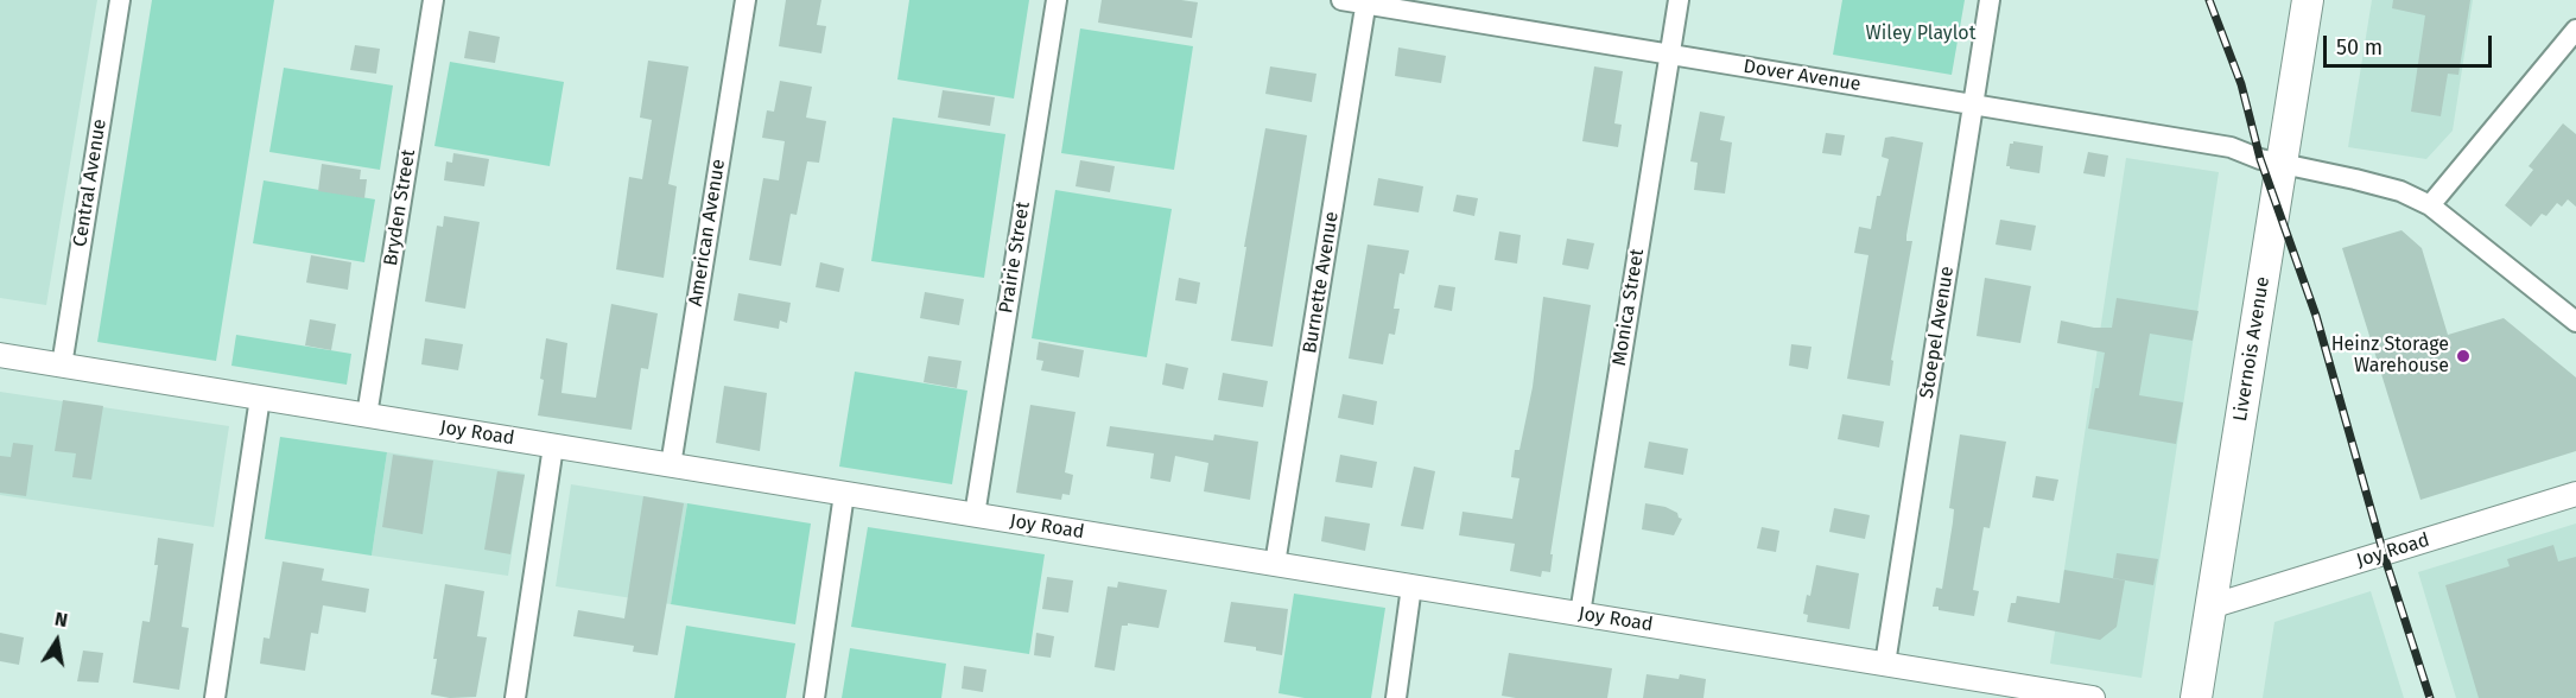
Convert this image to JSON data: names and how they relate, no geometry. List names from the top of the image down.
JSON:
{
  "streets": {
    "main road": ["Livernois Avenue"],
    "street": [
      "Dover Avenue",
      "Central Avenue",
      "Bryden Street",
      "American Avenue",
      "Prairie Street",
      "Burnette Avenue",
      "Monica Street",
      "Stoepel Avenue",
      "Joy Road"
    ]
  },
  "crossings": [
    ["Dover Avenue", "Burnette Avenue"],
    ["Dover Avenue", "Monica Street"],
    ["Dover Avenue", "Stoepel Avenue"],
    ["Dover Avenue", "Livernois Avenue"],
    ["Central Avenue", "Joy Road"],
    ["Bryden Street", "Joy Road"],
    ["American Avenue", "Joy Road"],
    ["Prairie Street", "Joy Road"],
    ["Burnette Avenue", "Joy Road"],
    ["Monica Street", "Joy Road"],
    ["Stoepel Avenue", "Joy Road"],
    ["Livernois Avenue", "Joy Road"]
  ],
  "parks": ["Wiley Playlot"],
  "places": ["Heinz Storage Warehouse"],
  "scale_bar": "50 m",
  "north": "top"
}
